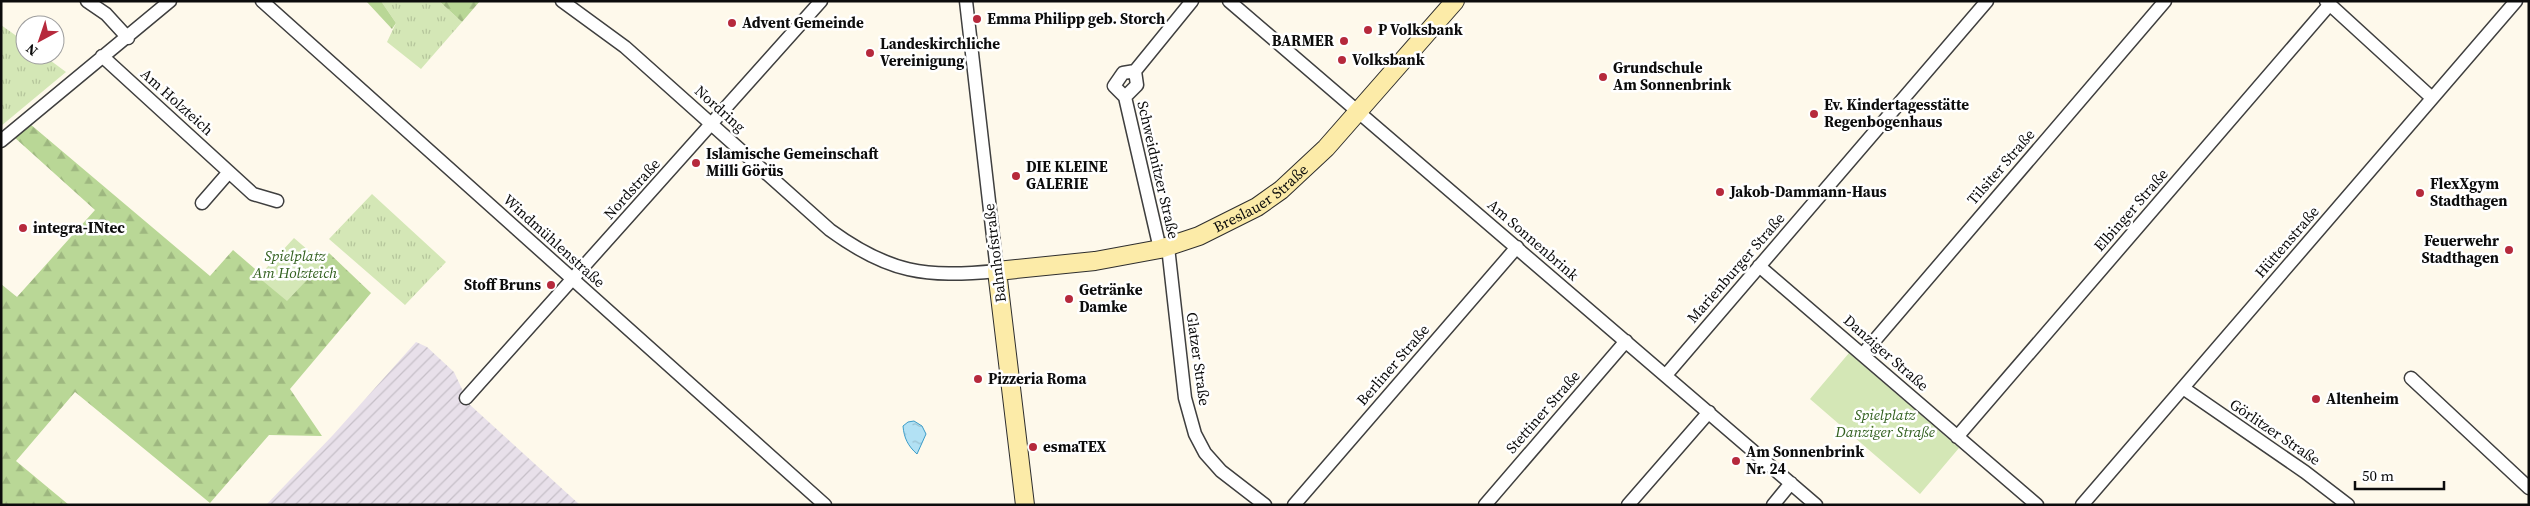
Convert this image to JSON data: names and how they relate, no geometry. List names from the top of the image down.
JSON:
{
  "streets": {
    "main road": ["Breslauer Straße", "Bahnhofstraße"],
    "street": [
      "Am Holzteich",
      "Nordring",
      "Tilsiter Straße",
      "Schweidnitzer Straße",
      "Nordstraße",
      "Elbinger Straße",
      "Am Sonnenbrink",
      "Windmühlenstraße",
      "Hüttenstraße",
      "Marienburger Straße",
      "Danziger Straße",
      "Glatzer Straße",
      "Berliner Straße",
      "Stettiner Straße",
      "Görlitzer Straße"
    ]
  },
  "crossings": [
    ["Nordring", "Nordstraße"],
    ["Nordring", "Breslauer Straße"],
    ["Nordring", "Bahnhofstraße"],
    ["Tilsiter Straße", "Danziger Straße"],
    ["Schweidnitzer Straße", "Breslauer Straße"],
    ["Schweidnitzer Straße", "Glatzer Straße"],
    ["Nordstraße", "Windmühlenstraße"],
    ["Breslauer Straße", "Am Sonnenbrink"],
    ["Breslauer Straße", "Bahnhofstraße"],
    ["Breslauer Straße", "Glatzer Straße"],
    ["Elbinger Straße", "Danziger Straße"],
    ["Am Sonnenbrink", "Marienburger Straße"],
    ["Am Sonnenbrink", "Berliner Straße"],
    ["Am Sonnenbrink", "Stettiner Straße"],
    ["Hüttenstraße", "Görlitzer Straße"],
    ["Marienburger Straße", "Danziger Straße"]
  ],
  "parks": ["Spielplatz Am Holzteich", "Spielplatz Danziger Straße"],
  "places": [
    "Emma Philipp geb. Storch",
    "Advent Gemeinde",
    "P Volksbank",
    "BARMER",
    "Landeskirchliche Vereinigung",
    "Volksbank",
    "Grundschule Am Sonnenbrink",
    "Ev. Kindertagesstätte Regenbogenhaus",
    "Islamische Gemeinschaft Milli Görüs",
    "DIE KLEINE GALERIE",
    "Jakob-Dammann-Haus",
    "FlexXgym Stadthagen",
    "integra-INtec",
    "Feuerwehr Stadthagen",
    "Stoff Bruns",
    "Getränke Damke",
    "Pizzeria Roma",
    "Altenheim",
    "esmaTEX",
    "Am Sonnenbrink Nr. 24"
  ],
  "scale_bar": "50 m",
  "north": "bottom left"
}
